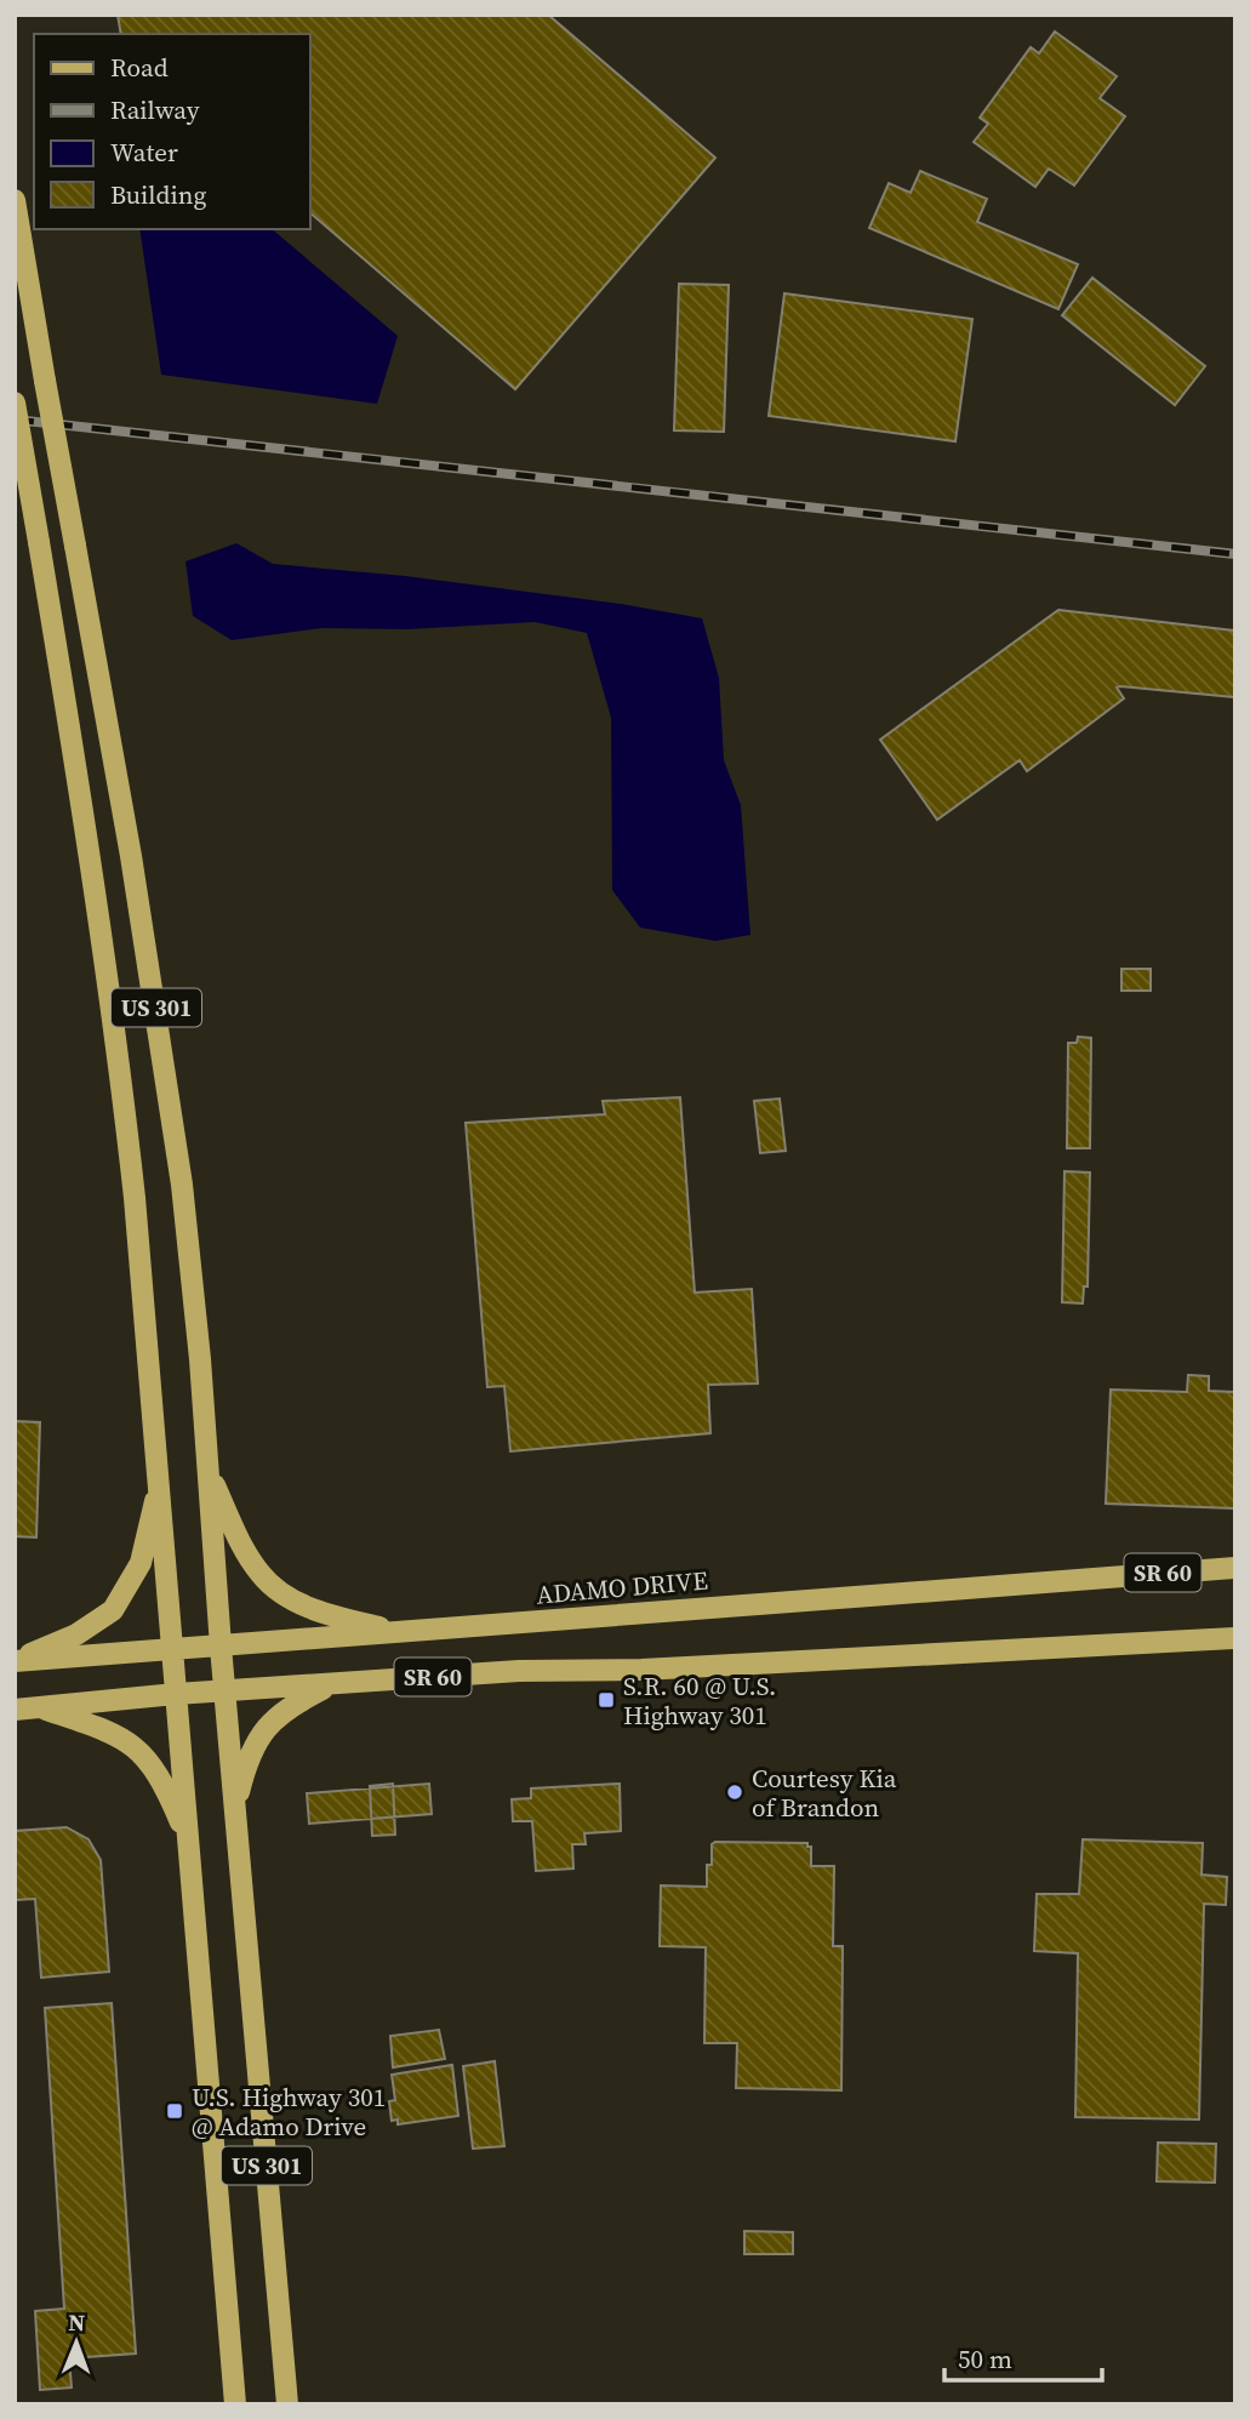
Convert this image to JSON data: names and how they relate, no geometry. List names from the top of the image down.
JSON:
{
  "streets": {
    "main road": ["US 301", "SR 60", "ADAMO DRIVE"]
  },
  "crossings": [
    ["US 301", "SR 60"],
    ["US 301", "ADAMO DRIVE"]
  ],
  "places": {
    "transit": ["S.R. 60 @ U.S. Highway 301", "U.S. Highway 301 @ Adamo Drive"],
    "other": ["Courtesy Kia of Brandon"]
  },
  "legend": [
    "Road",
    "Railway",
    "Water",
    "Building"
  ],
  "scale_bar": "50 m",
  "north": "top"
}
